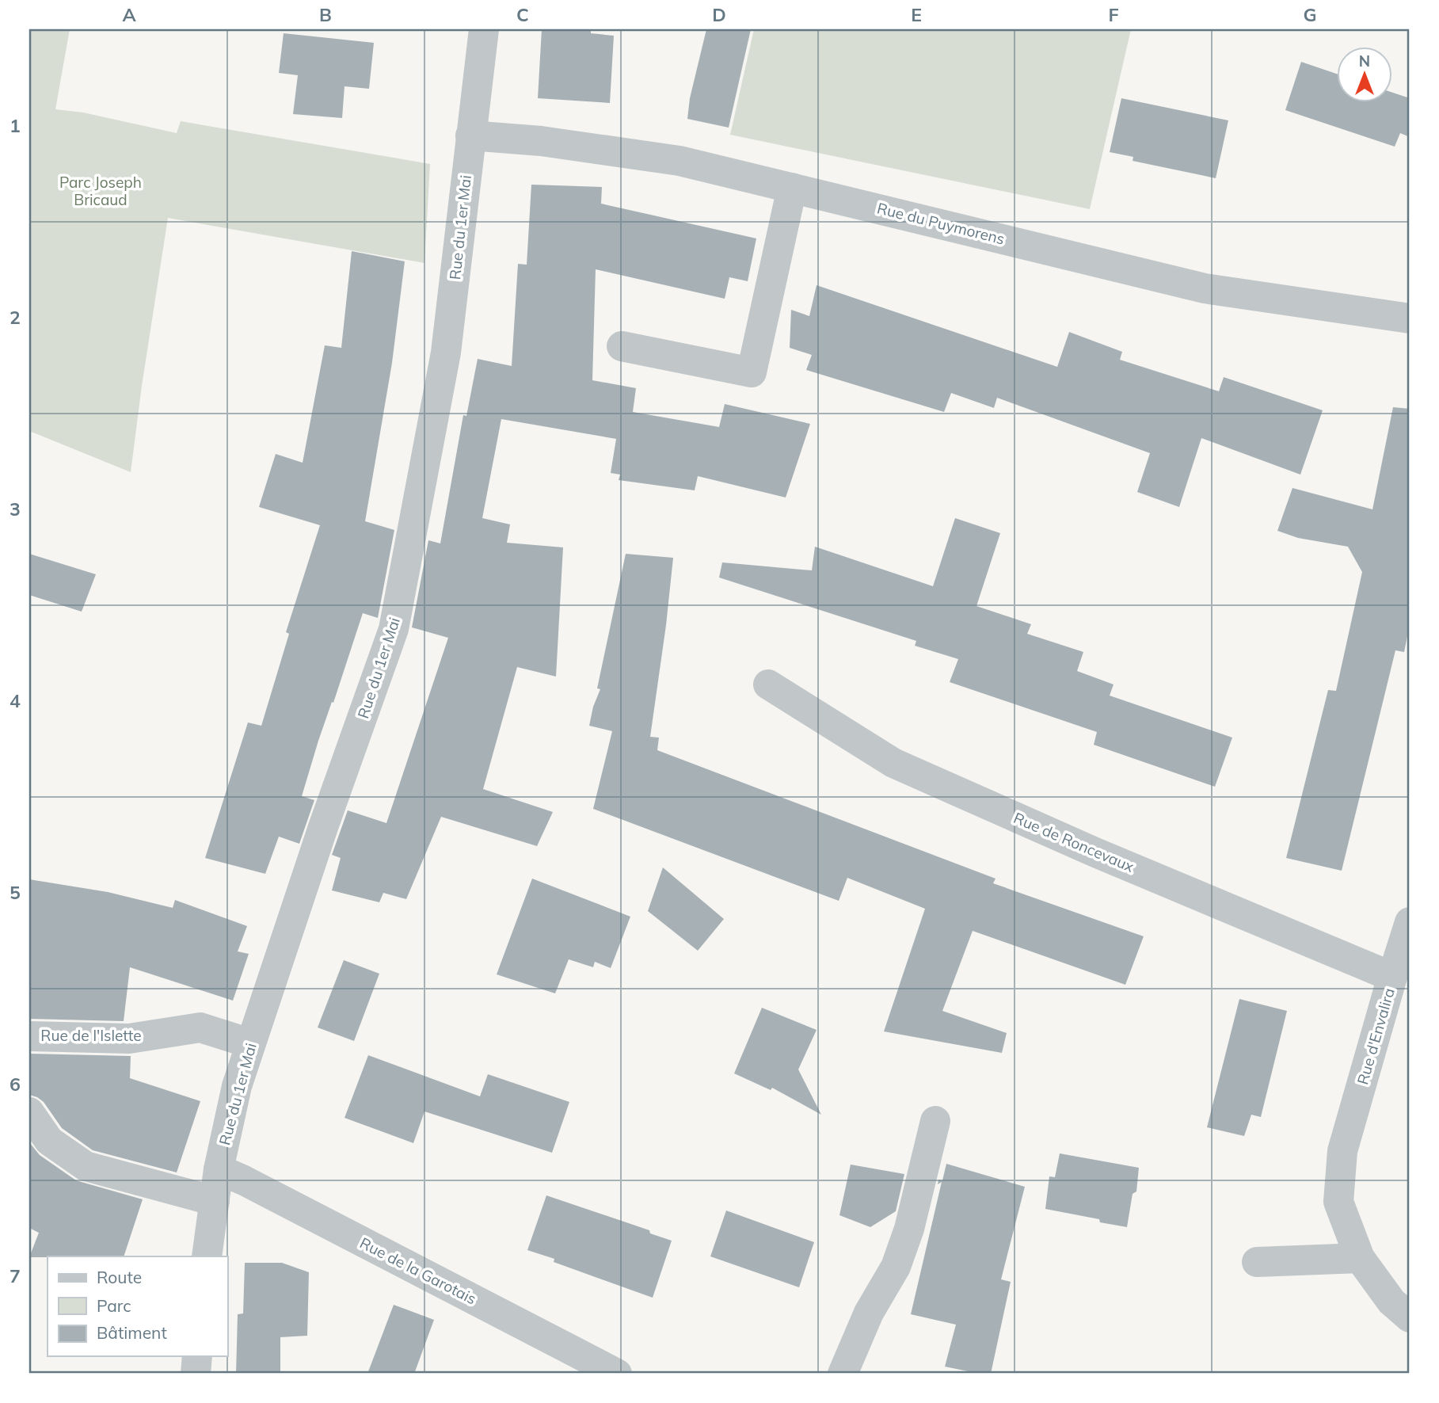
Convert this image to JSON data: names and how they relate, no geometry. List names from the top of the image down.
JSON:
{
  "streets": {
    "street": [
      "Rue du Puymorens",
      "Rue du 1er Mai",
      "Rue de Roncevaux",
      "Rue de l'Islette",
      "Rue d'Envalira",
      "Rue de la Garotais"
    ]
  },
  "crossings": [
    ["Rue du Puymorens", "Rue du 1er Mai"],
    ["Rue du 1er Mai", "Rue de l'Islette"],
    ["Rue du 1er Mai", "Rue de la Garotais"],
    ["Rue de Roncevaux", "Rue d'Envalira"]
  ],
  "parks": ["Parc Joseph Bricaud"],
  "legend": ["Route", "Parc", "Bâtiment"],
  "north": "top",
  "grid": {
    "columns": [
      "A",
      "B",
      "C",
      "D",
      "E",
      "F",
      "G"
    ],
    "rows": [
      "1",
      "2",
      "3",
      "4",
      "5",
      "6",
      "7"
    ]
  }
}
